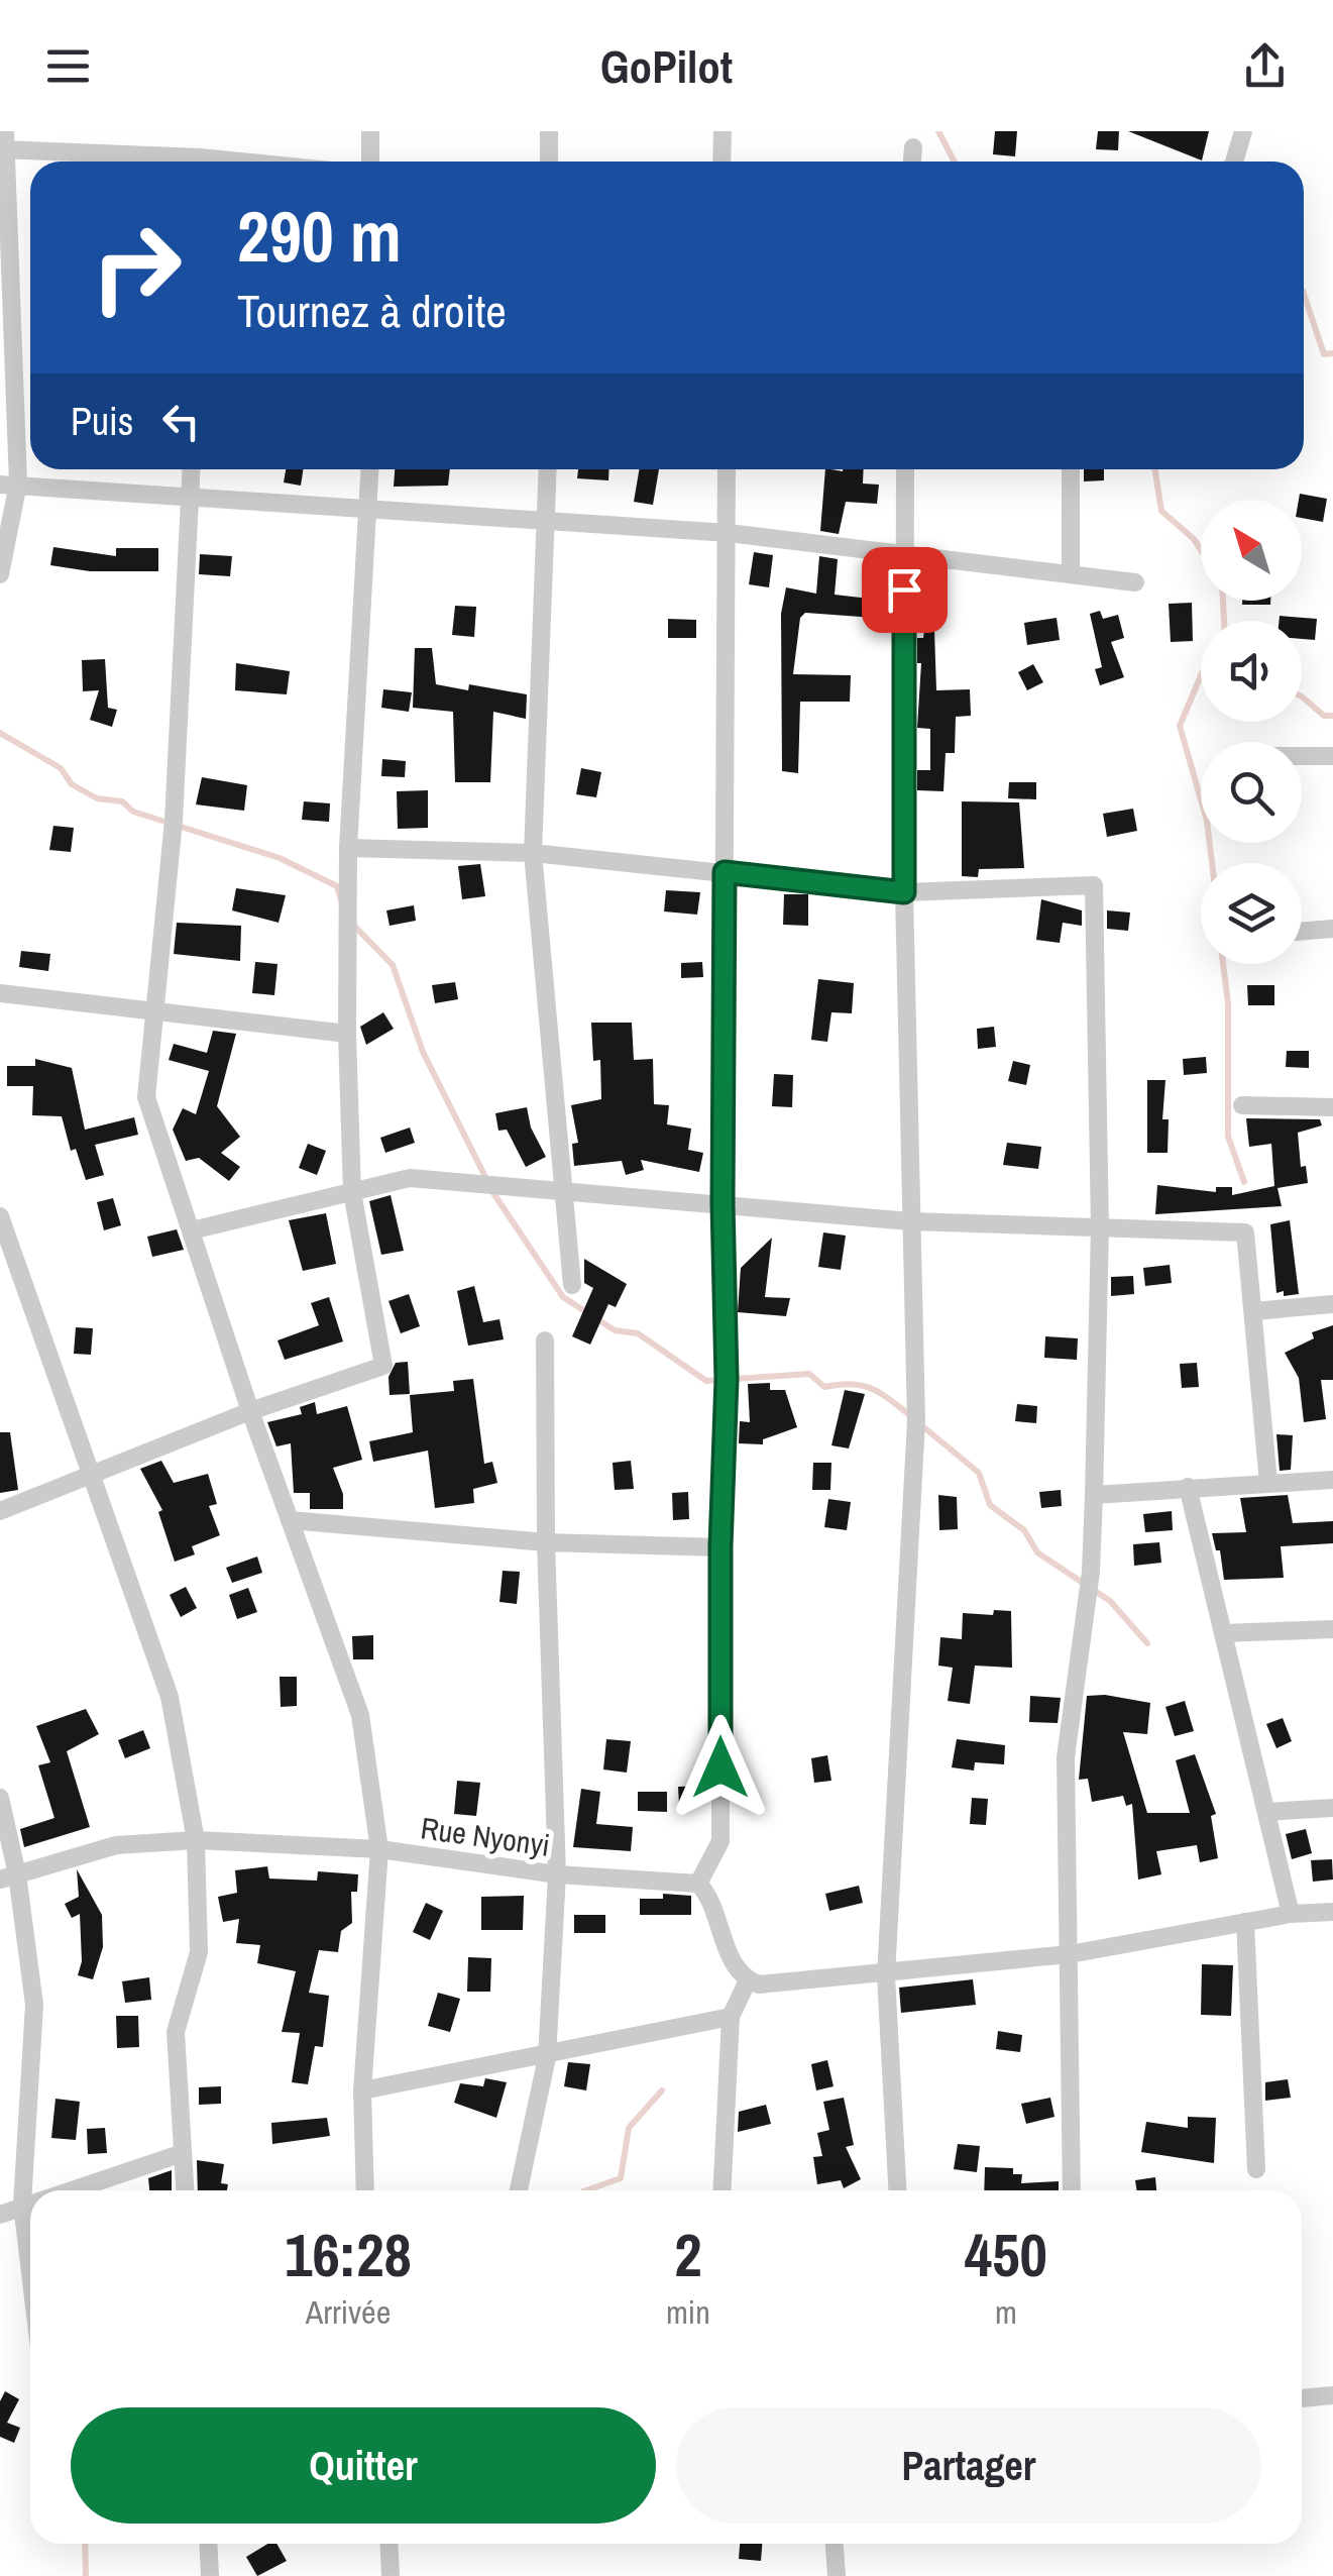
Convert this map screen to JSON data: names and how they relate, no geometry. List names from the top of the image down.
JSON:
{
  "streets": {
    "street": ["Rue Nyonyi"]
  },
  "north": "top left",
  "page": {
    "header": "GoPilot",
    "turn": ["290 m", "Tournez à droite"],
    "then": "Puis",
    "eta": [
      "16:28",
      "Arrivée",
      "2",
      "min",
      "450",
      "m"
    ],
    "buttons": ["Quitter", "Partager"]
  }
}
